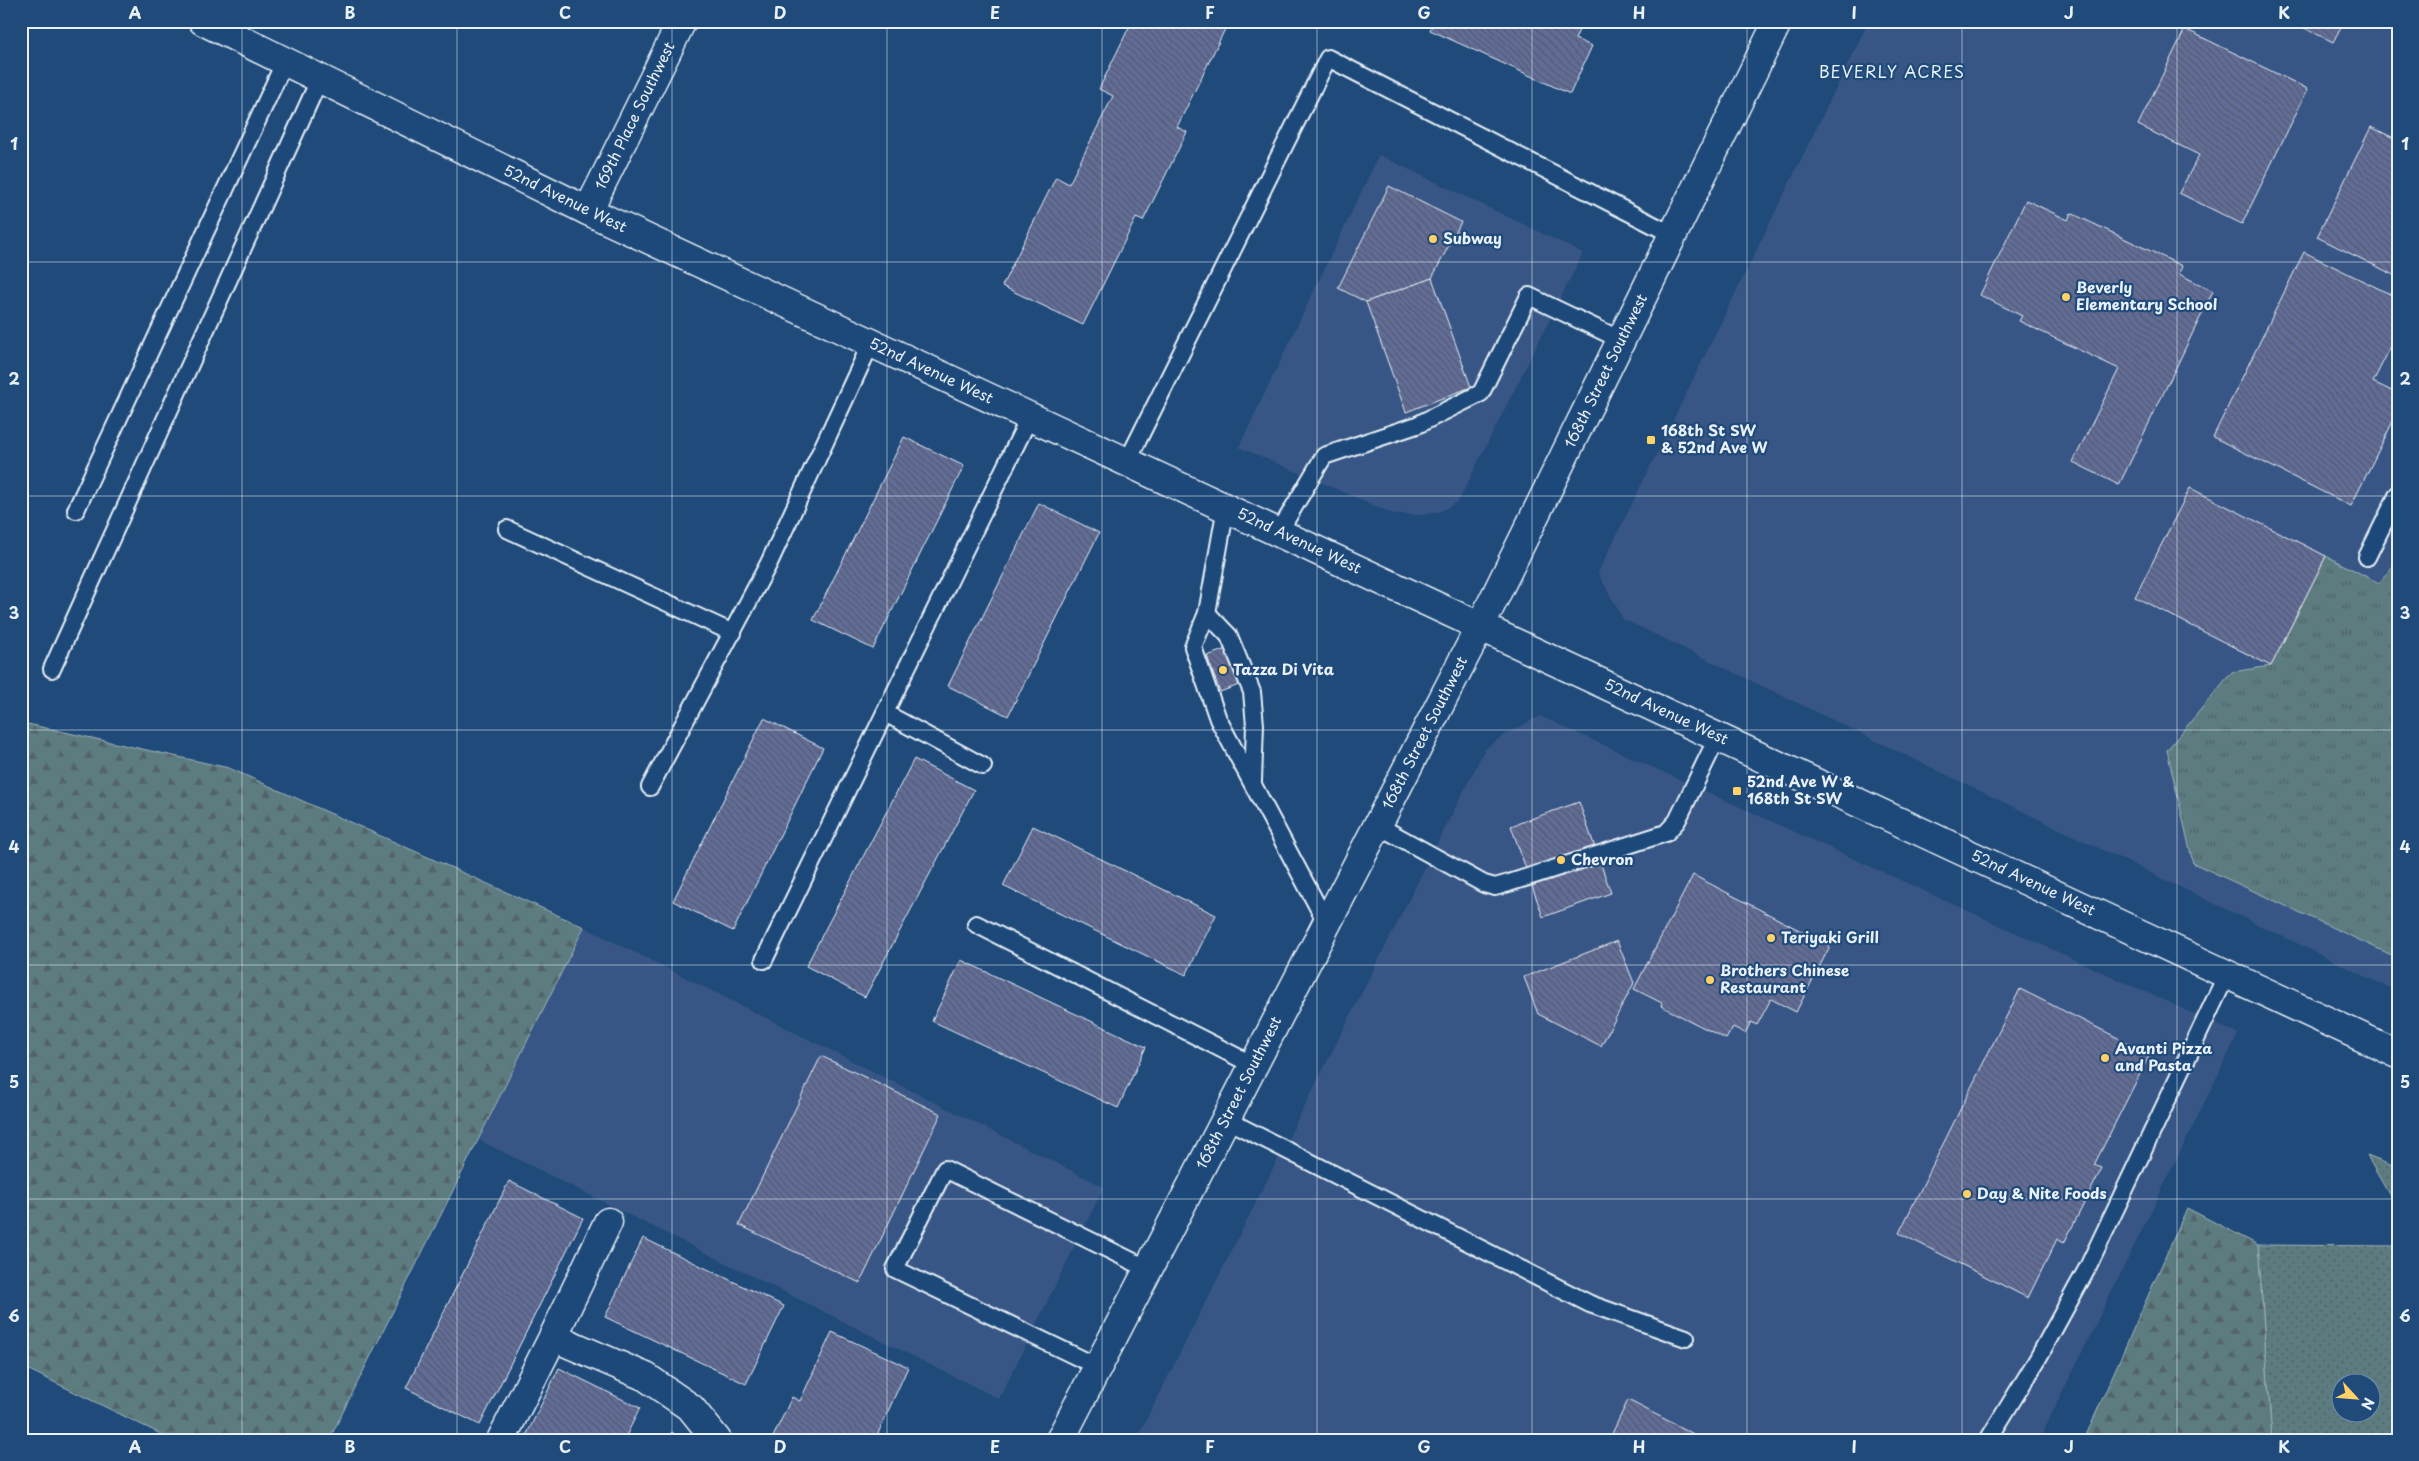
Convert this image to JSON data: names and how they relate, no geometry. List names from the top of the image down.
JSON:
{
  "streets": {
    "street": ["169th Place Southwest", "52nd Avenue West", "168th Street Southwest"]
  },
  "crossings": [
    ["169th Place Southwest", "52nd Avenue West"],
    ["52nd Avenue West", "168th Street Southwest"]
  ],
  "districts": ["BEVERLY ACRES"],
  "places": {
    "other": [
      "Subway",
      "Beverly Elementary School",
      "Tazza Di Vita",
      "Chevron",
      "Teriyaki Grill",
      "Brothers Chinese Restaurant",
      "Avanti Pizza and Pasta",
      "Day & Nite Foods"
    ],
    "transit": ["168th St SW & 52nd Ave W", "52nd Ave W & 168th St SW"]
  },
  "north": "bottom right",
  "grid": {
    "columns": [
      "A",
      "B",
      "C",
      "D",
      "E",
      "F",
      "G",
      "H",
      "I",
      "J",
      "K"
    ],
    "rows": [
      "1",
      "2",
      "3",
      "4",
      "5",
      "6"
    ]
  }
}
